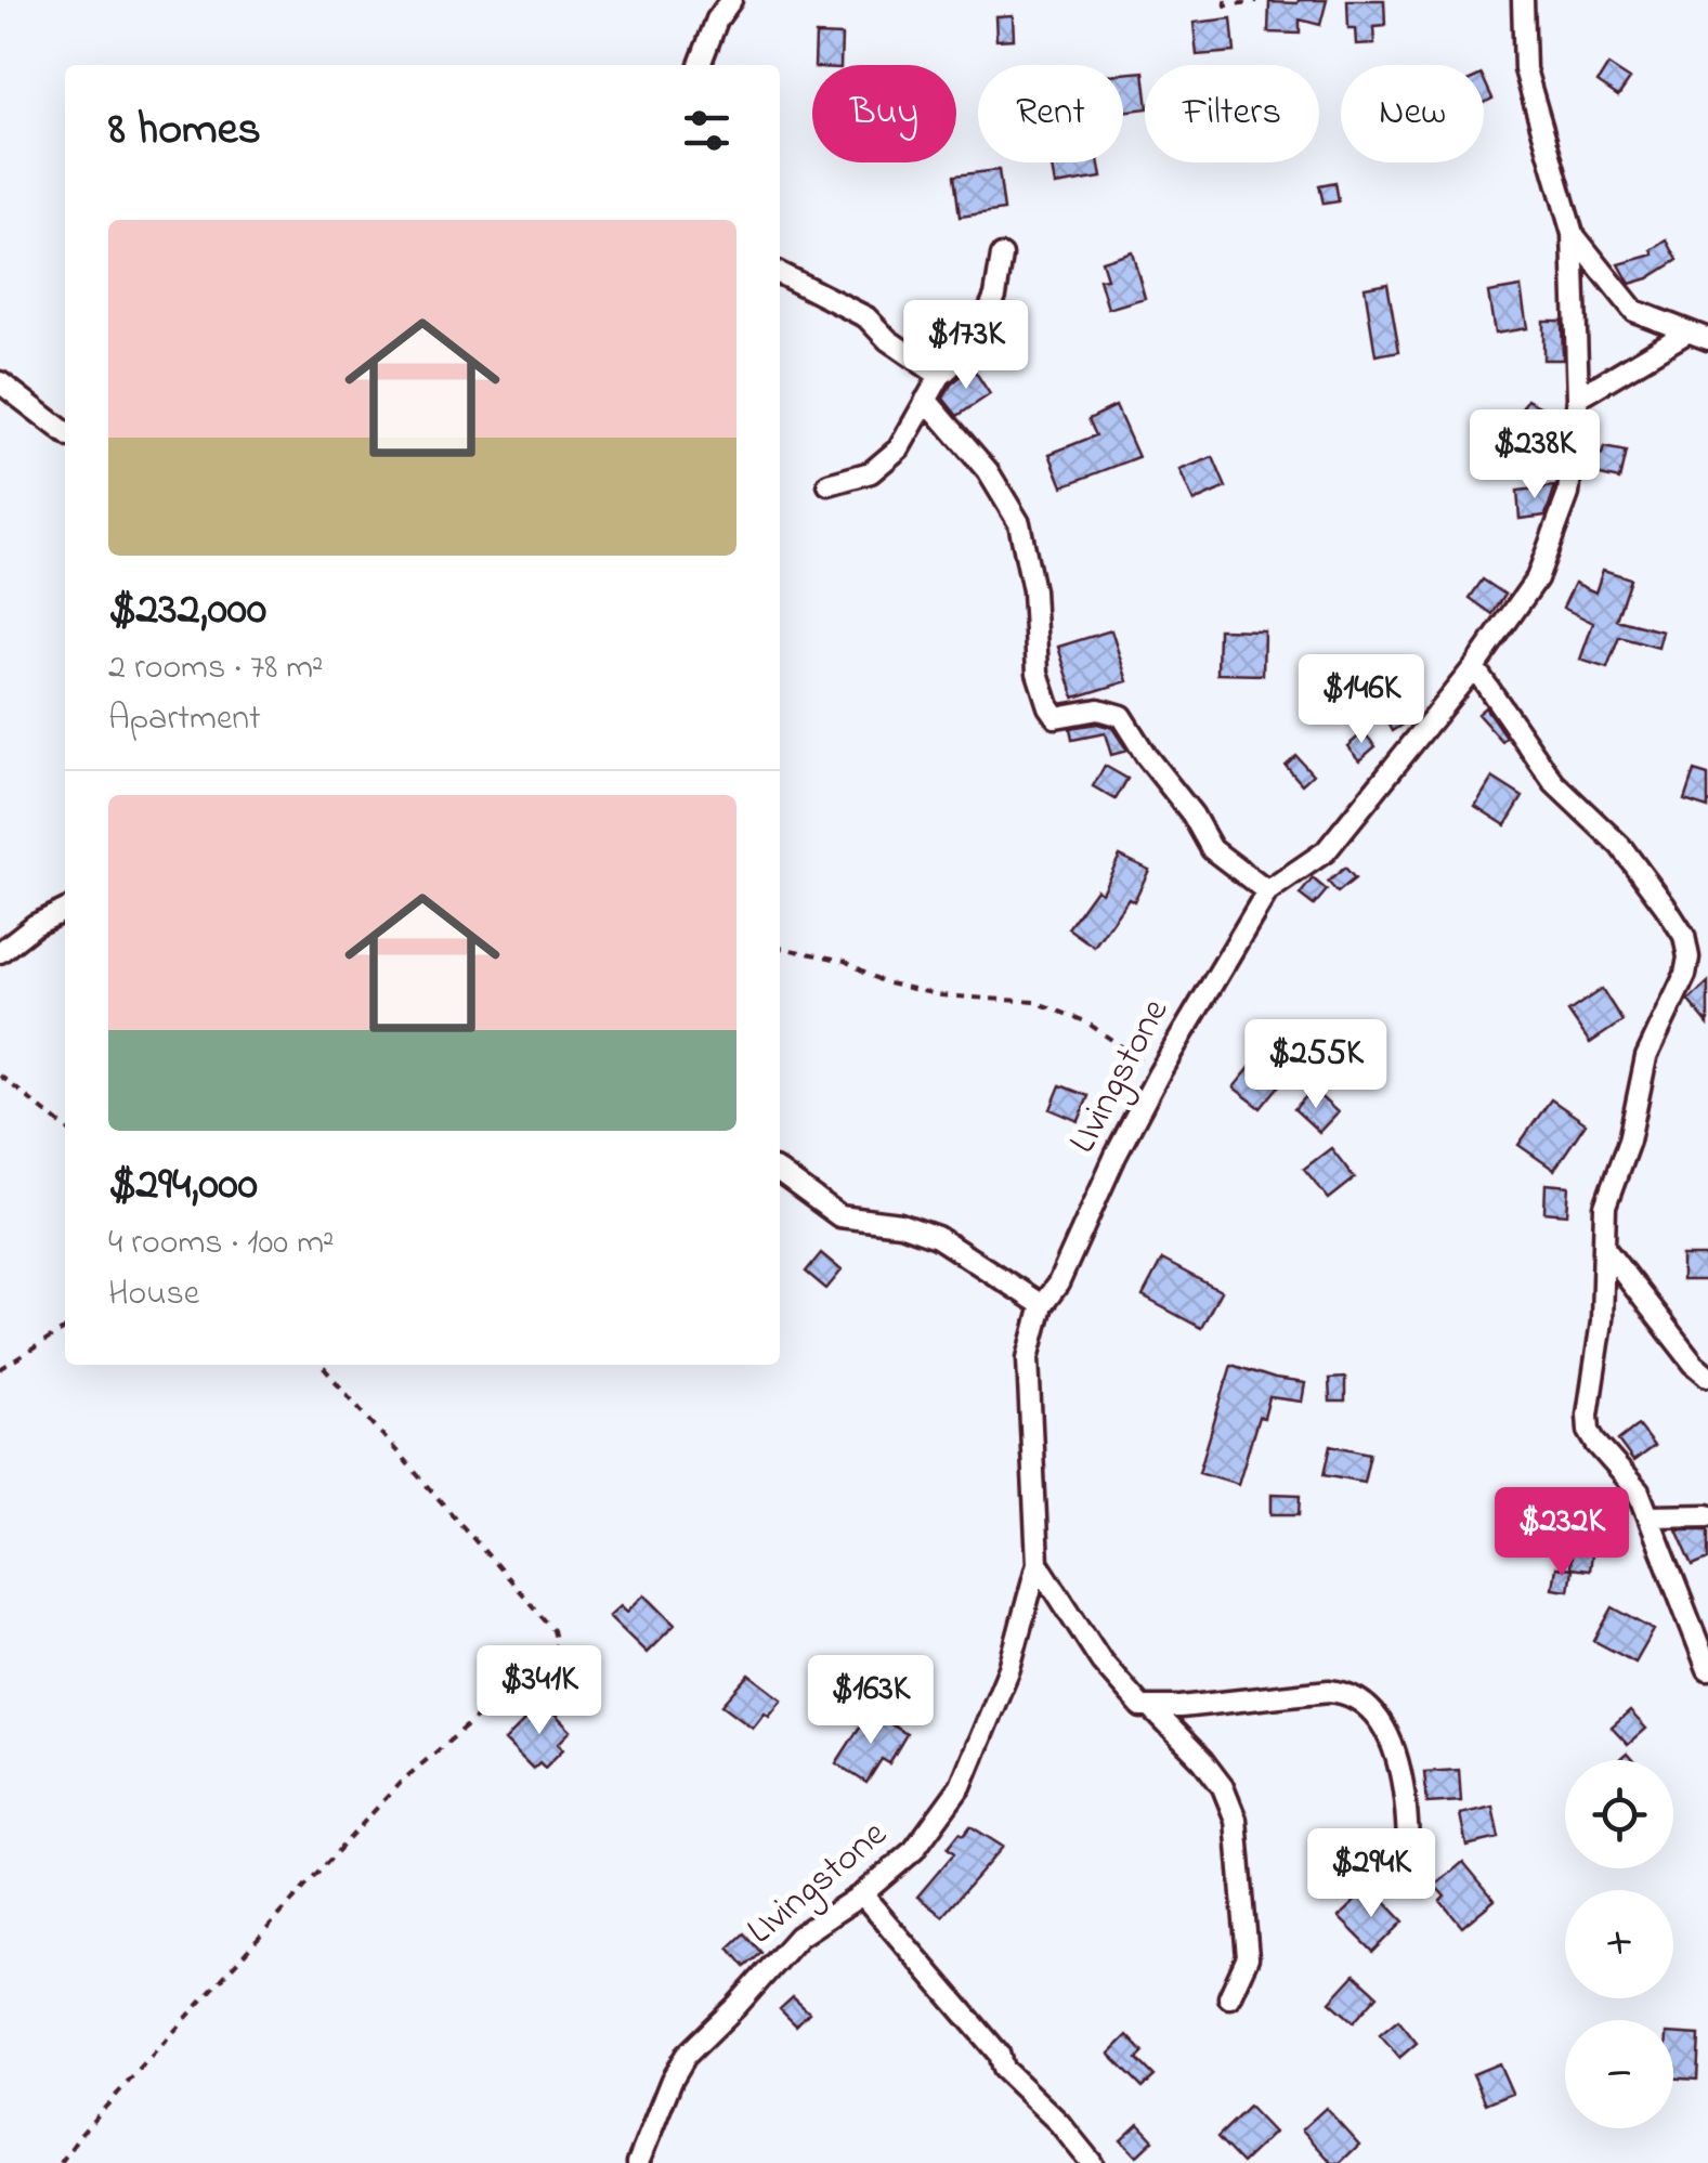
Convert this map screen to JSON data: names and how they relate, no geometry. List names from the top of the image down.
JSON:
{
  "streets": {
    "street": ["LIvingstone"]
  },
  "page": {
    "chip": [
      "Buy",
      "Rent",
      "Filters",
      "New"
    ],
    "heading": "8 homes",
    "list": [
      {
        "name": "$232,000",
        "note": "2 rooms · 78 m² · Apartment"
      },
      {
        "name": "$294,000",
        "note": "4 rooms · 100 m² · House"
      }
    ],
    "price": [
      "$173K",
      "$238K",
      "$146K",
      "$255K",
      "$232K",
      "$341K",
      "$163K",
      "$294K"
    ],
    "map_buttons": ["+", "−"]
  }
}
